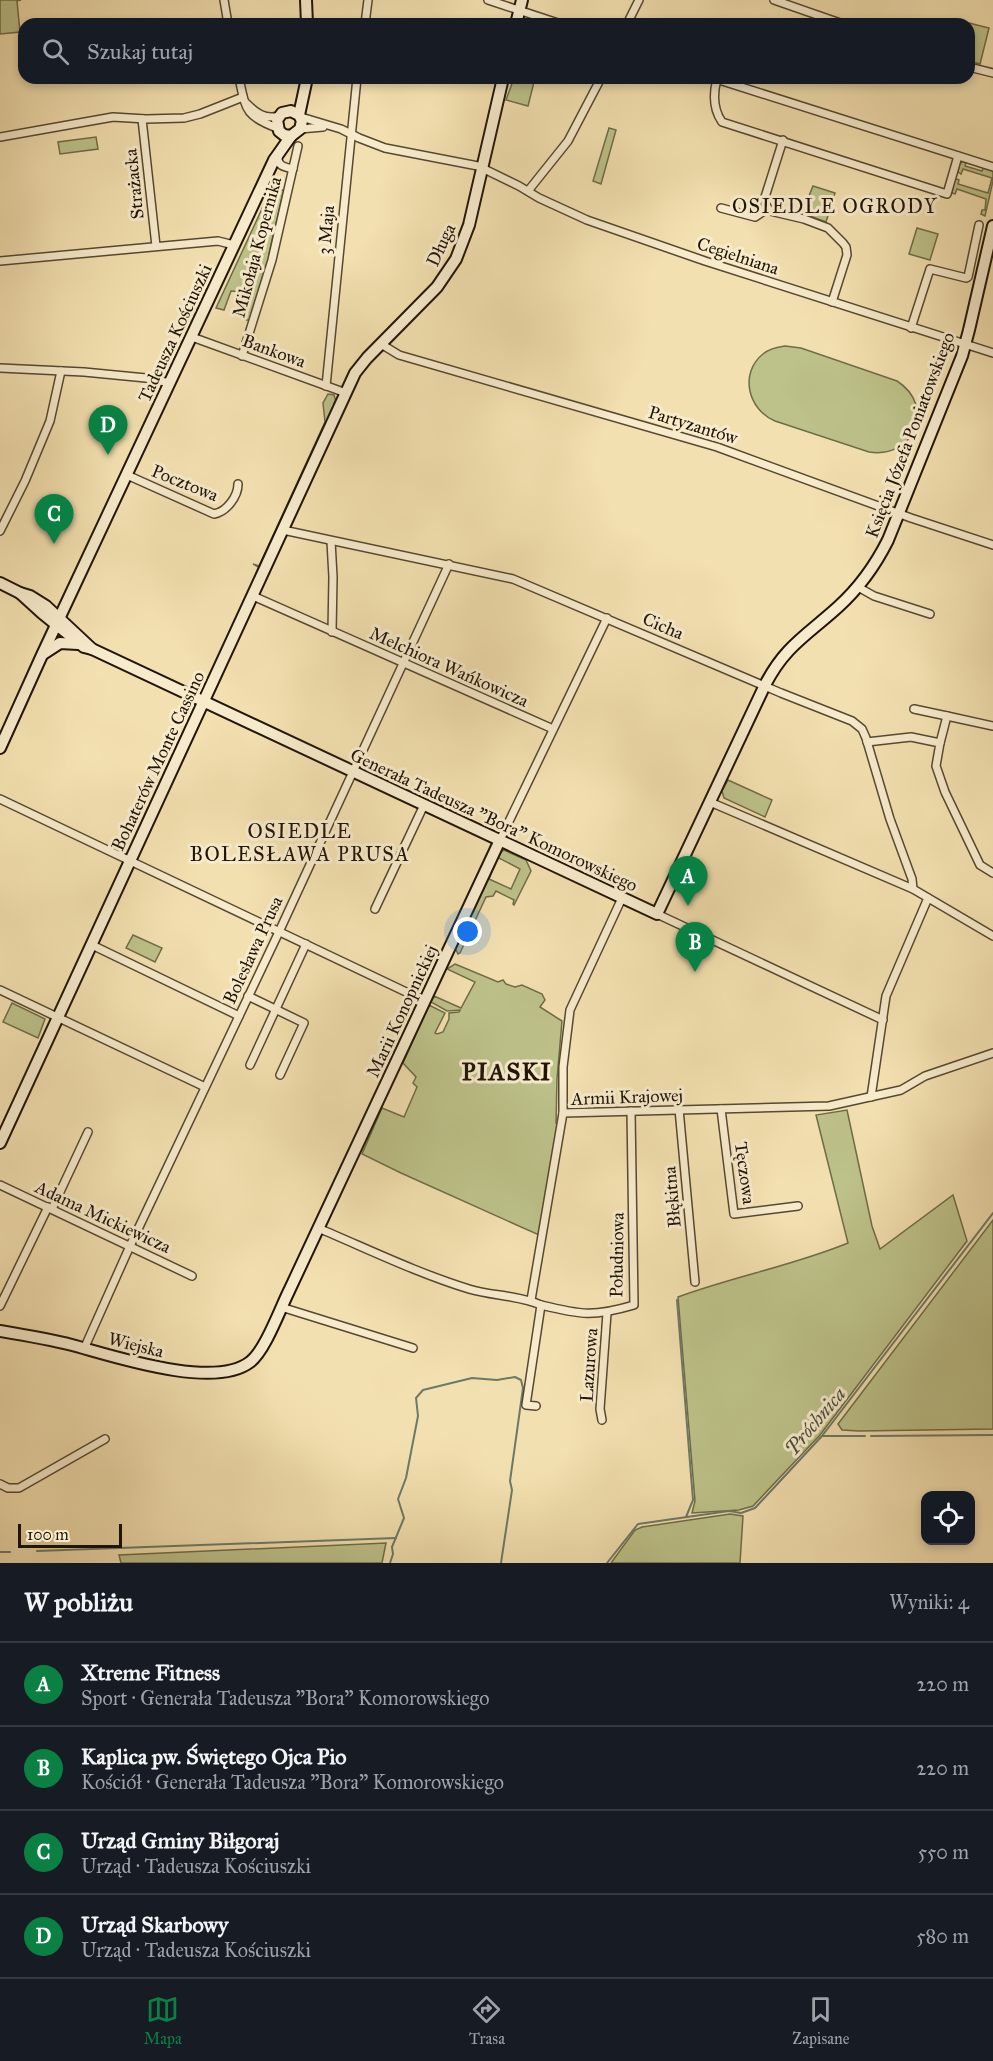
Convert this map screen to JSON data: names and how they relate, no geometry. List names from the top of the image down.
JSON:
{
  "streets": {
    "street": [
      "Strażacka",
      "3 Maja",
      "Długa",
      "Mikołaja Kopernika",
      "Cegielniana",
      "Tadeusza Kościuszki",
      "Bankowa",
      "Partyzantów",
      "Księcia Józefa Poniatowskiego",
      "Pocztowa",
      "Cicha",
      "Melchiora Wańkowicza",
      "Bohaterów Monte Cassino",
      "Generała Tadeusza \"Bora\" Komorowskiego",
      "Bolesława Prusa",
      "Marii Konopnickiej",
      "Armii Krajowej",
      "Tęczowa",
      "Błękitna",
      "Adama Mickiewicza",
      "Południowa",
      "Wiejska",
      "Lazurowa"
    ]
  },
  "crossings": [
    ["3 Maja", "Cegielniana"],
    ["3 Maja", "Bankowa"],
    ["Długa", "Cegielniana"],
    ["Długa", "Bankowa"],
    ["Długa", "Partyzantów"],
    ["Długa", "Bohaterów Monte Cassino"],
    ["Mikołaja Kopernika", "Bankowa"],
    ["Cegielniana", "Tadeusza Kościuszki"],
    ["Cegielniana", "Księcia Józefa Poniatowskiego"],
    ["Tadeusza Kościuszki", "Bankowa"],
    ["Tadeusza Kościuszki", "Pocztowa"],
    ["Tadeusza Kościuszki", "Generała Tadeusza \"Bora\" Komorowskiego"],
    ["Bankowa", "Bohaterów Monte Cassino"],
    ["Partyzantów", "Księcia Józefa Poniatowskiego"],
    ["Księcia Józefa Poniatowskiego", "Cicha"],
    ["Księcia Józefa Poniatowskiego", "Generała Tadeusza \"Bora\" Komorowskiego"],
    ["Cicha", "Bohaterów Monte Cassino"],
    ["Cicha", "Bolesława Prusa"],
    ["Cicha", "Marii Konopnickiej"],
    ["Melchiora Wańkowicza", "Bohaterów Monte Cassino"],
    ["Melchiora Wańkowicza", "Bolesława Prusa"],
    ["Melchiora Wańkowicza", "Marii Konopnickiej"],
    ["Bohaterów Monte Cassino", "Generała Tadeusza \"Bora\" Komorowskiego"],
    ["Generała Tadeusza \"Bora\" Komorowskiego", "Bolesława Prusa"],
    ["Generała Tadeusza \"Bora\" Komorowskiego", "Marii Konopnickiej"],
    ["Bolesława Prusa", "Adama Mickiewicza"],
    ["Bolesława Prusa", "Wiejska"],
    ["Marii Konopnickiej", "Wiejska"],
    ["Armii Krajowej", "Tęczowa"],
    ["Armii Krajowej", "Błękitna"],
    ["Armii Krajowej", "Południowa"],
    ["Południowa", "Lazurowa"]
  ],
  "districts": ["OSIEDLE OGRODY", "OSIEDLE BOLESŁAWA PRUSA", "PIASKI"],
  "water": ["Próchnica"],
  "scale_bar": "100 m",
  "page": {
    "search": "Szukaj tutaj",
    "pins": [
      "D",
      "C",
      "A",
      "B"
    ],
    "scale": "100 m",
    "heading": ["W pobliżu", "Wyniki: 4"],
    "list": [
      {
        "mark": "A",
        "name": "Xtreme Fitness",
        "note": "Sport · Generała Tadeusza \"Bora\" Komorowskiego",
        "value": "220 m"
      },
      {
        "mark": "B",
        "name": "Kaplica pw. Świętego Ojca Pio",
        "note": "Kościół · Generała Tadeusza \"Bora\" Komorowskiego",
        "value": "220 m"
      },
      {
        "mark": "C",
        "name": "Urząd Gminy Biłgoraj",
        "note": "Urząd · Tadeusza Kościuszki",
        "value": "550 m"
      },
      {
        "mark": "D",
        "name": "Urząd Skarbowy",
        "note": "Urząd · Tadeusza Kościuszki",
        "value": "580 m"
      }
    ],
    "nav": ["Mapa", "Trasa", "Zapisane"]
  }
}
